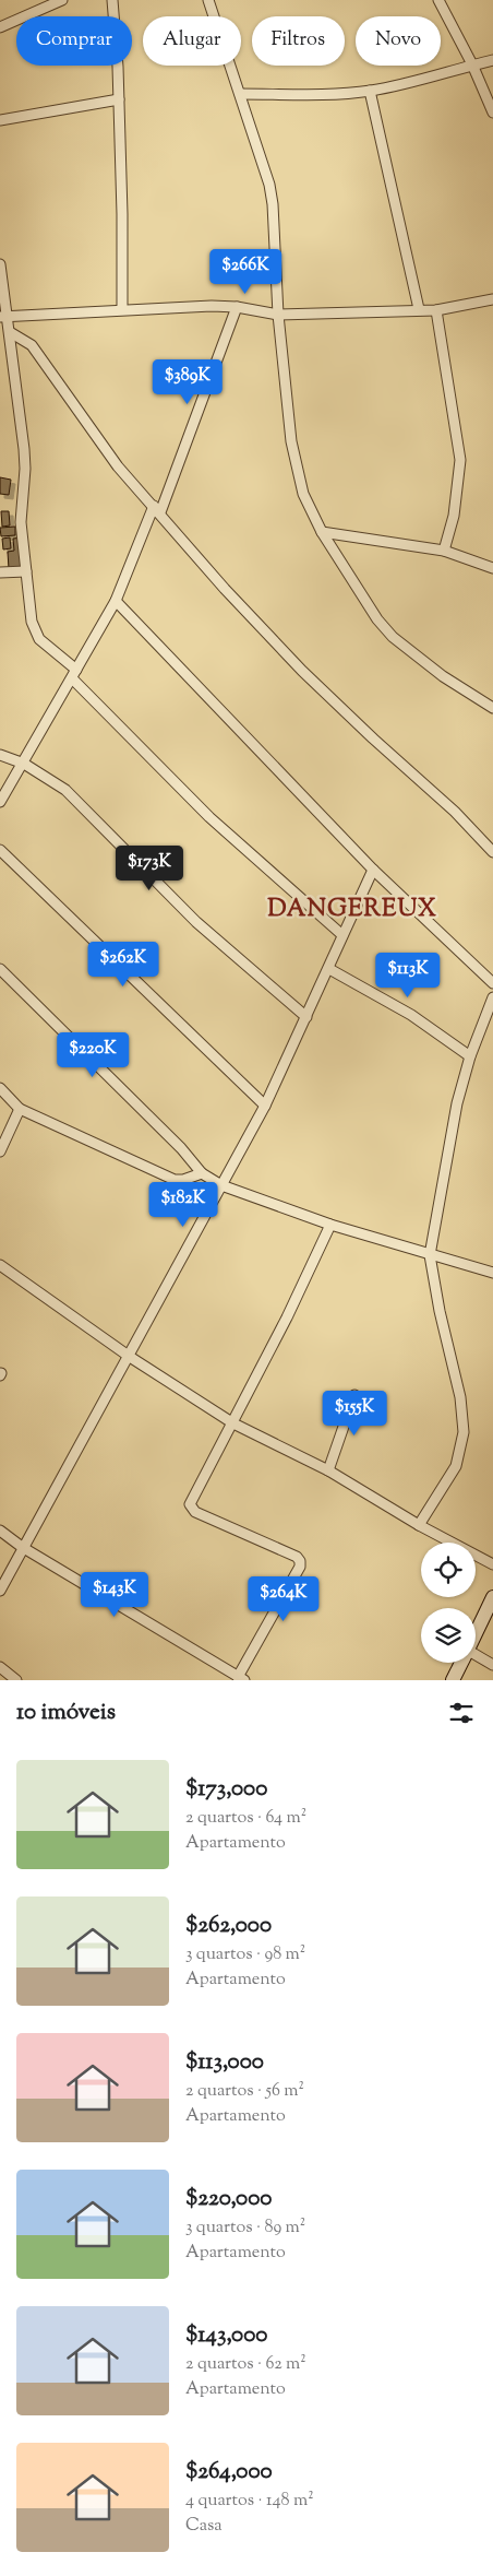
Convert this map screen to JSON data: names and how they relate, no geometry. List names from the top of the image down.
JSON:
{
  "districts": ["DANGEREUX"],
  "page": {
    "chip": [
      "Comprar",
      "Alugar",
      "Filtros",
      "Novo"
    ],
    "price": [
      "$266K",
      "$389K",
      "$173K",
      "$262K",
      "$113K",
      "$220K",
      "$182K",
      "$155K",
      "$143K",
      "$264K"
    ],
    "heading": "10 imóveis",
    "list": [
      {
        "name": "$173,000",
        "note": "2 quartos · 64 m² · Apartamento"
      },
      {
        "name": "$262,000",
        "note": "3 quartos · 98 m² · Apartamento"
      },
      {
        "name": "$113,000",
        "note": "2 quartos · 56 m² · Apartamento"
      },
      {
        "name": "$220,000",
        "note": "3 quartos · 89 m² · Apartamento"
      },
      {
        "name": "$143,000",
        "note": "2 quartos · 62 m² · Apartamento"
      },
      {
        "name": "$264,000",
        "note": "4 quartos · 148 m² · Casa"
      }
    ]
  }
}
